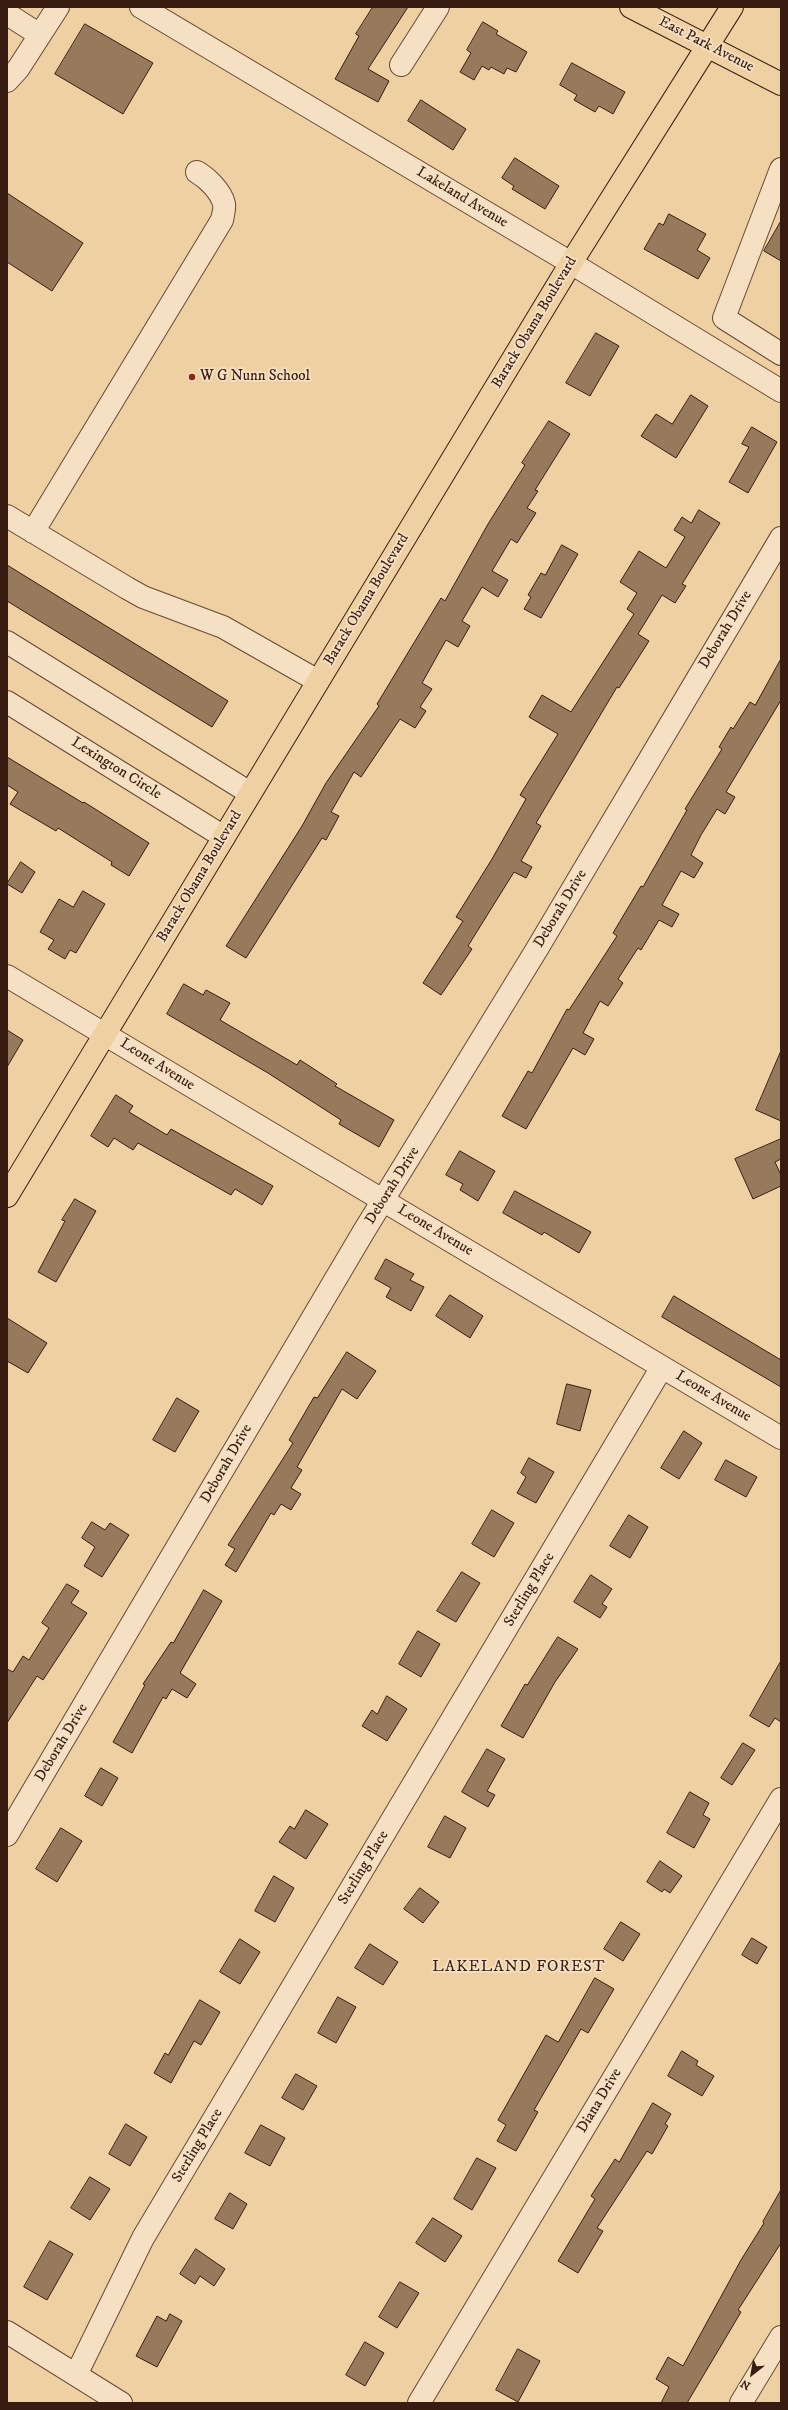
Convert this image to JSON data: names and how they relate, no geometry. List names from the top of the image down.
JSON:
{
  "streets": {
    "main road": ["East Park Avenue", "Barack Obama Boulevard"],
    "street": [
      "Lakeland Avenue",
      "Deborah Drive",
      "Lexington Circle",
      "Leone Avenue",
      "Sterling Place",
      "Diana Drive"
    ]
  },
  "crossings": [
    ["East Park Avenue", "Barack Obama Boulevard"],
    ["Lakeland Avenue", "Barack Obama Boulevard"],
    ["Barack Obama Boulevard", "Lexington Circle"],
    ["Barack Obama Boulevard", "Leone Avenue"],
    ["Deborah Drive", "Leone Avenue"],
    ["Leone Avenue", "Sterling Place"]
  ],
  "districts": ["LAKELAND FOREST"],
  "places": ["W G Nunn School"],
  "north": "bottom left"
}
